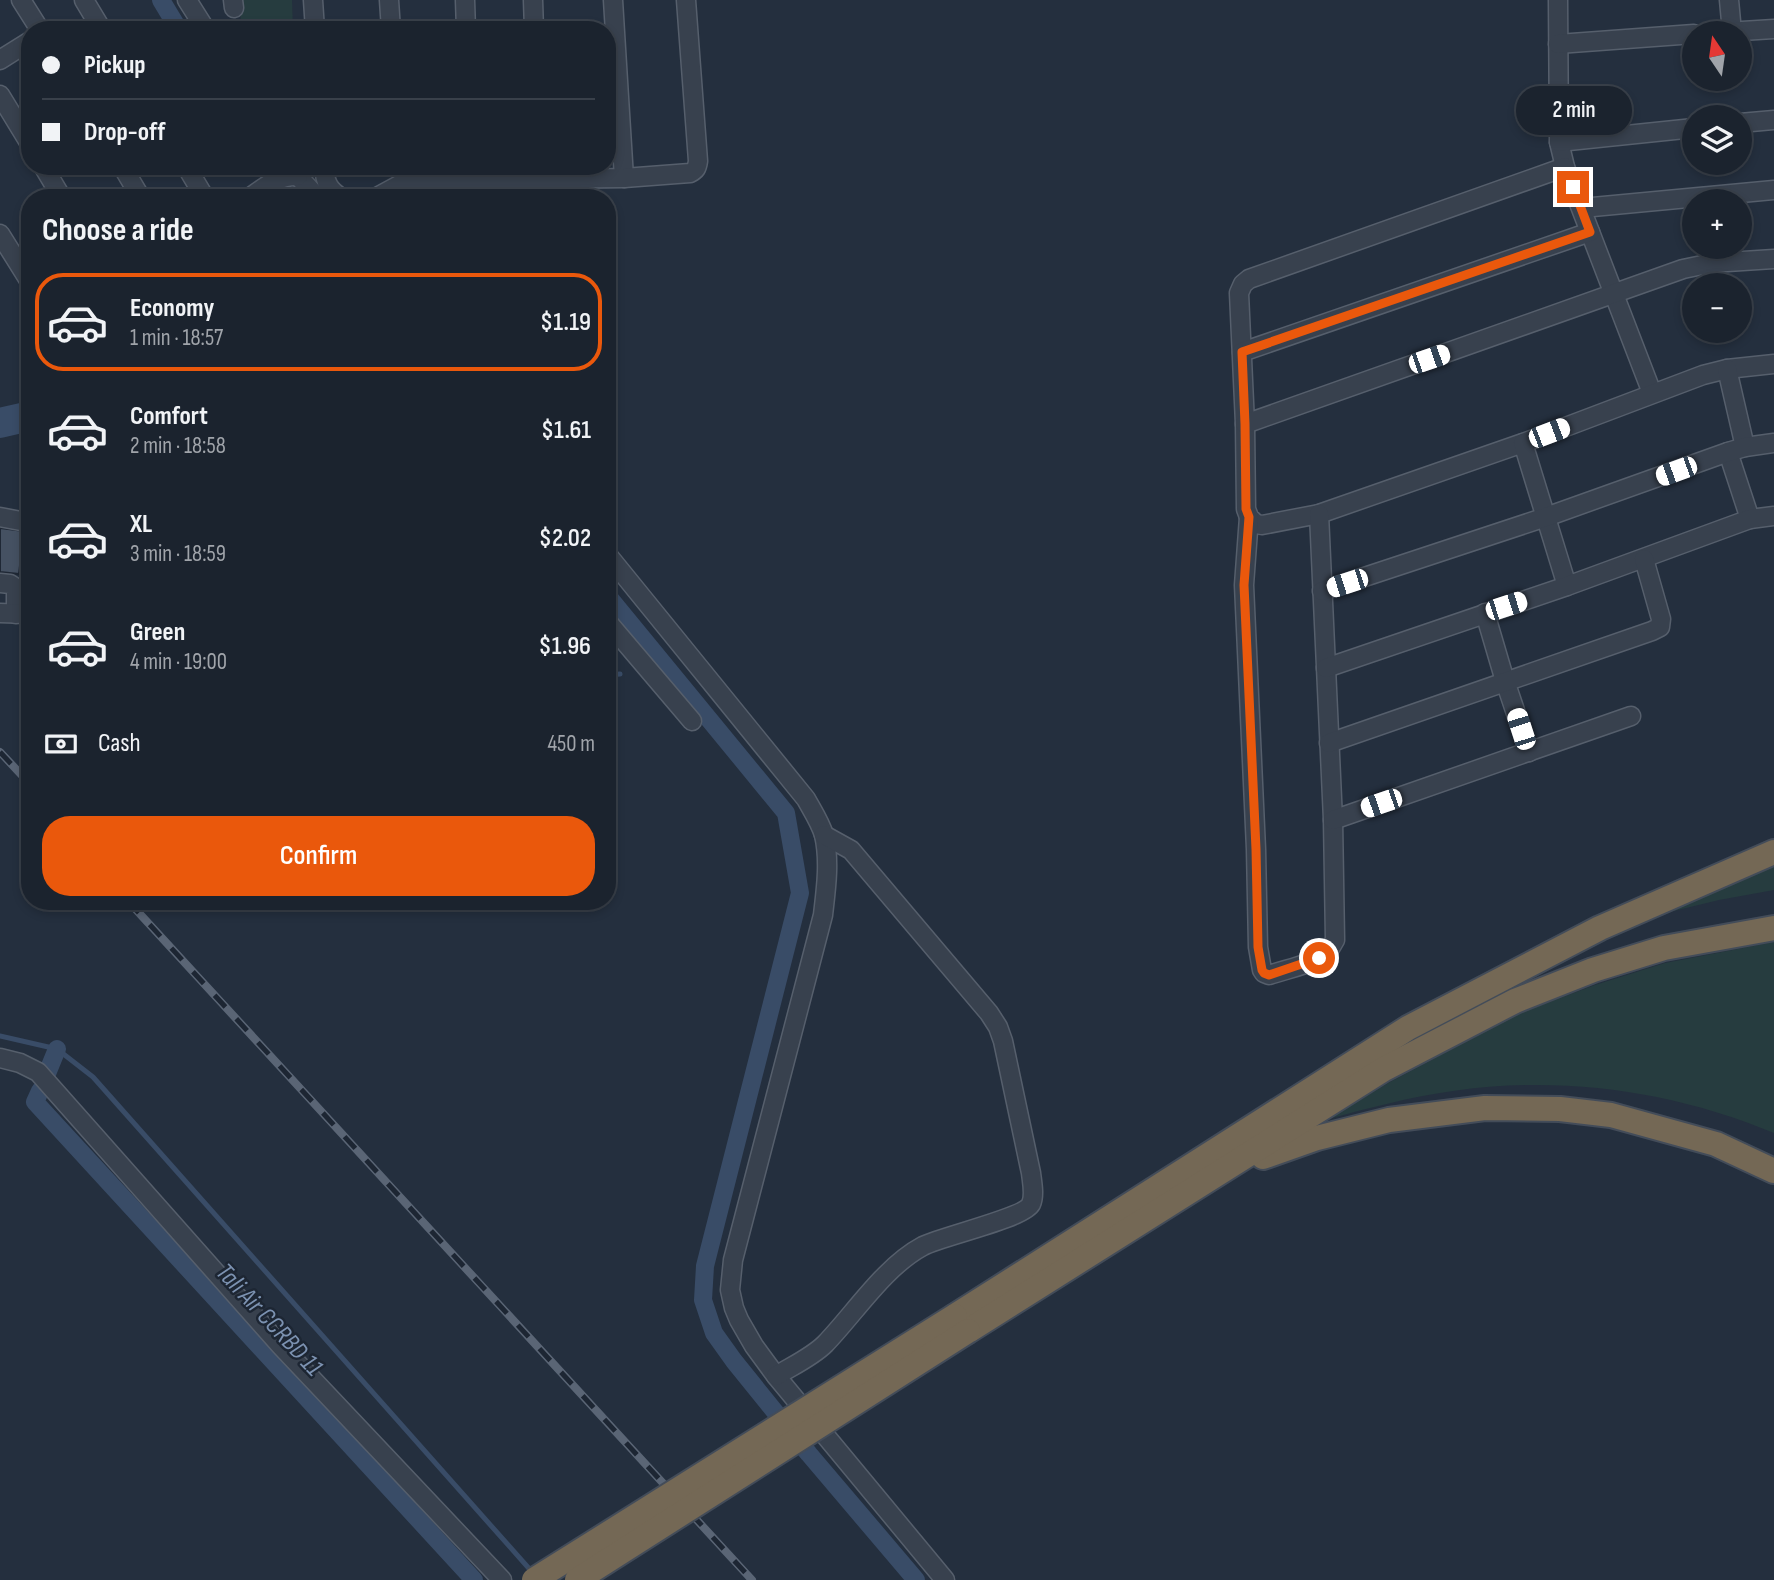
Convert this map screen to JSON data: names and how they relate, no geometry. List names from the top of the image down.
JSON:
{
  "water": ["Tali Air CCRBD 11"],
  "north": "top",
  "page": {
    "map_buttons": ["+", "−"],
    "banner": ["Pickup", "Drop-off"],
    "bubble": "2 min",
    "heading": "Choose a ride",
    "list": [
      {
        "name": "Economy",
        "note": "1 min · 18:57",
        "value": "$1.19"
      },
      {
        "name": "Comfort",
        "note": "2 min · 18:58",
        "value": "$1.61"
      },
      {
        "name": "XL",
        "note": "3 min · 18:59",
        "value": "$2.02"
      },
      {
        "name": "Green",
        "note": "4 min · 19:00",
        "value": "$1.96"
      }
    ],
    "pay": ["Cash", "450 m"],
    "buttons": "Confirm"
  }
}
